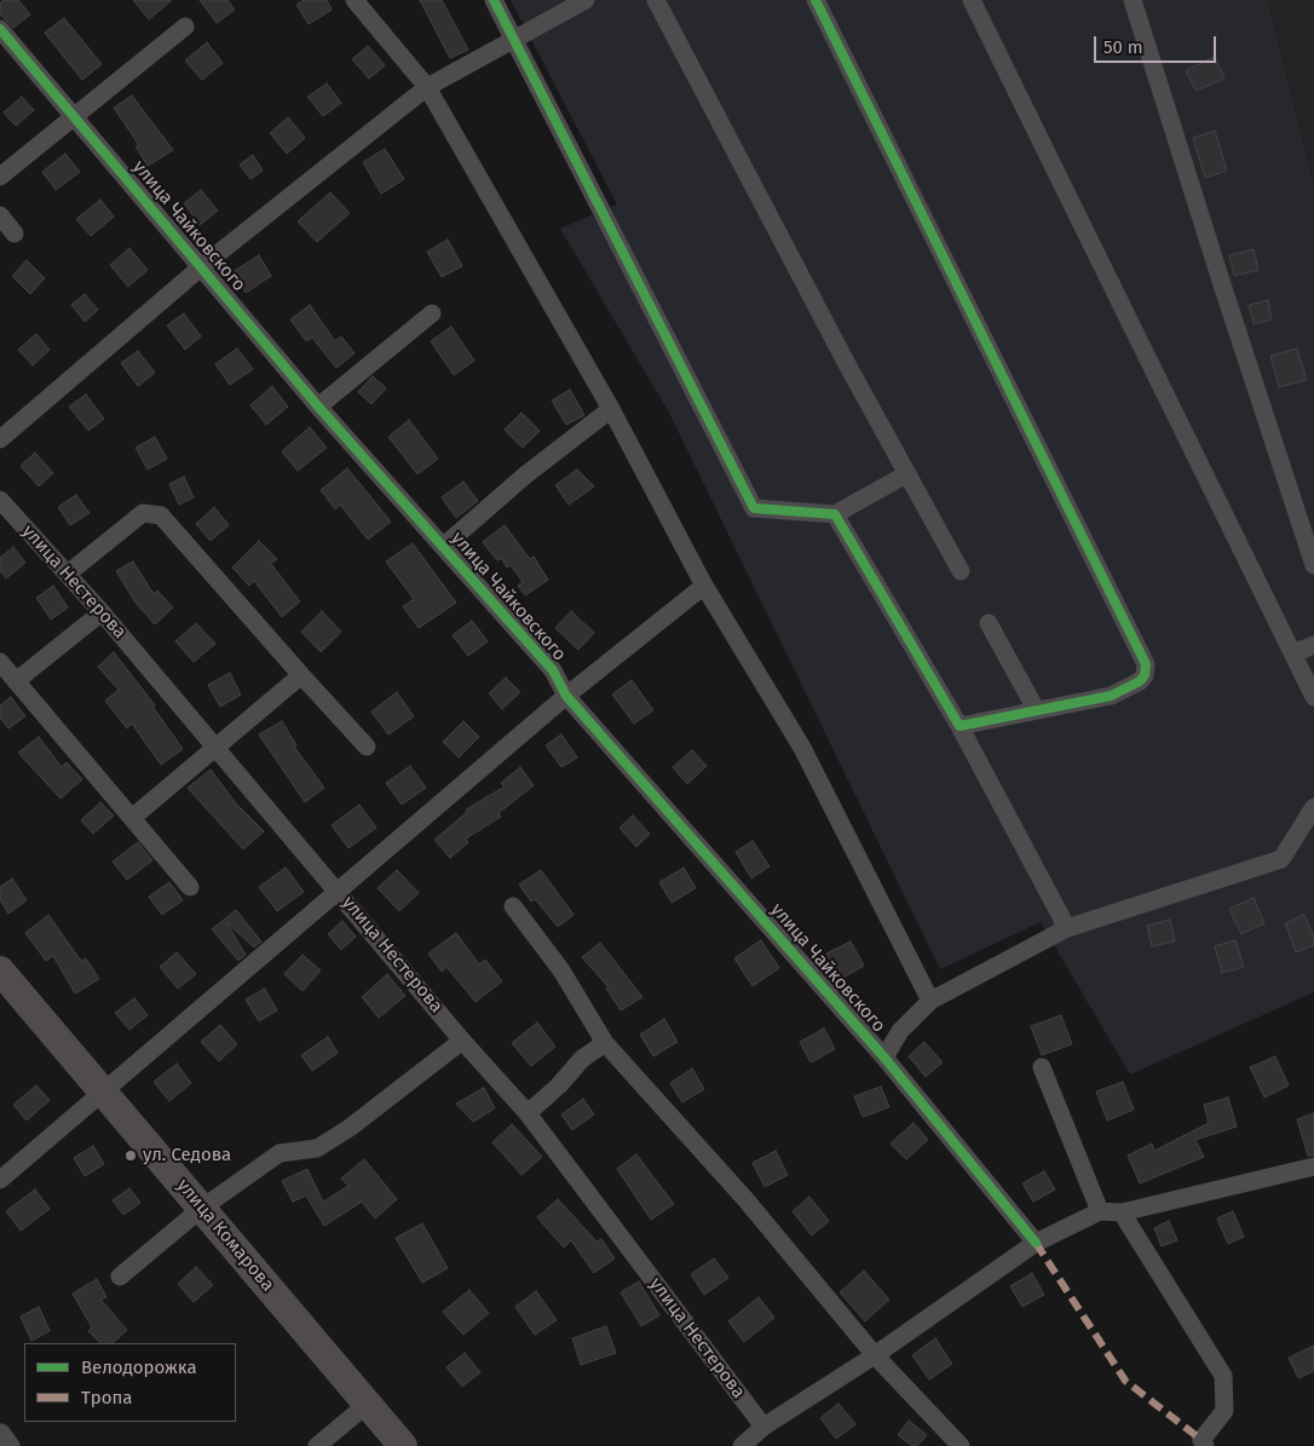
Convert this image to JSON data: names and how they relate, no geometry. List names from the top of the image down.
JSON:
{
  "streets": {
    "main road": ["улица Комарова"],
    "street": ["улица Чайковского", "улица Нестерова"]
  },
  "places": ["ул. Седова"],
  "legend": ["Велодорожка", "Тропа"],
  "scale_bar": "50 m"
}
